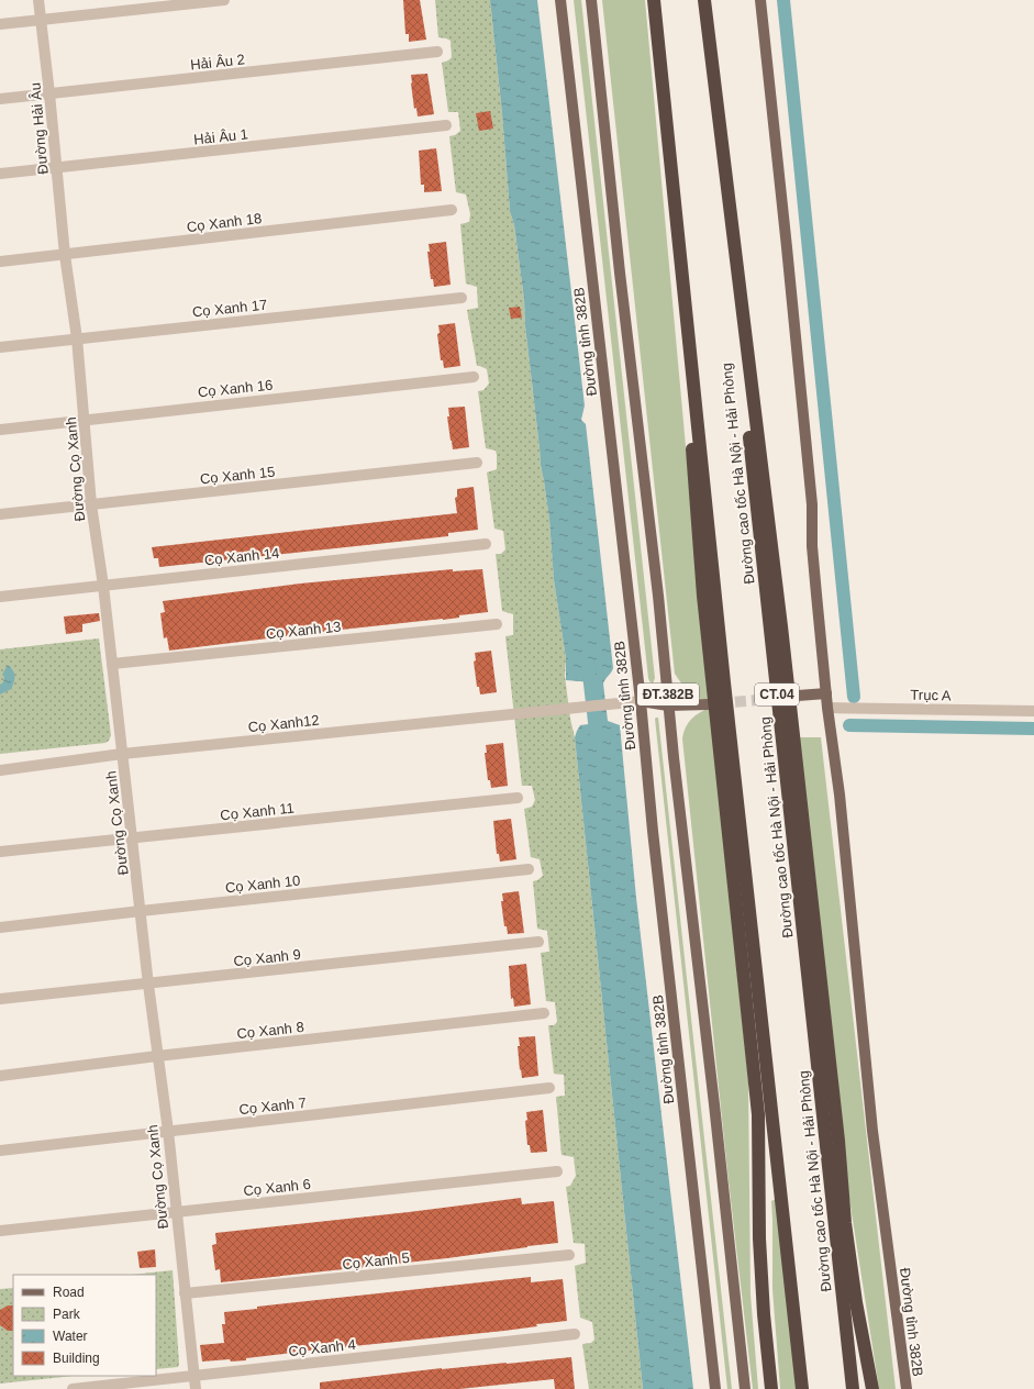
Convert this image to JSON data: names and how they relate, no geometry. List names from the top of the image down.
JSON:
{
  "streets": {
    "highway": ["Đường cao tốc Hà Nội - Hải Phòng", "CT.04"],
    "main road": ["Đường tỉnh 382B", "ĐT.382B"],
    "street": [
      "Hải Âu 2",
      "Đường Hải Âu",
      "Hải Âu 1",
      "Cọ Xanh 18",
      "Cọ Xanh 17",
      "Cọ Xanh 16",
      "Đường Cọ Xanh",
      "Cọ Xanh 15",
      "Cọ Xanh 14",
      "Cọ Xanh 13",
      "Trục A",
      "Cọ Xanh12",
      "Cọ Xanh 11",
      "Cọ Xanh 10",
      "Cọ Xanh 9",
      "Cọ Xanh 8",
      "Cọ Xanh 7",
      "Cọ Xanh 6",
      "Cọ Xanh 5",
      "Cọ Xanh 4"
    ]
  },
  "crossings": [
    ["Hải Âu 2", "Đường Hải Âu"],
    ["Đường Hải Âu", "Hải Âu 1"],
    ["Đường Hải Âu", "Cọ Xanh 18"],
    ["Đường Hải Âu", "Đường Cọ Xanh"],
    ["Cọ Xanh 18", "Đường Cọ Xanh"],
    ["Cọ Xanh 17", "Đường Cọ Xanh"],
    ["Đường tỉnh 382B", "Trục A"],
    ["Đường tỉnh 382B", "Cọ Xanh12"],
    ["Cọ Xanh 16", "Đường Cọ Xanh"],
    ["Đường Cọ Xanh", "Cọ Xanh 15"],
    ["Đường Cọ Xanh", "Cọ Xanh 14"],
    ["Đường Cọ Xanh", "Cọ Xanh 13"],
    ["Đường Cọ Xanh", "Cọ Xanh12"],
    ["Đường Cọ Xanh", "Cọ Xanh 11"],
    ["Đường Cọ Xanh", "Cọ Xanh 10"],
    ["Đường Cọ Xanh", "Cọ Xanh 9"],
    ["Đường Cọ Xanh", "Cọ Xanh 8"],
    ["Đường Cọ Xanh", "Cọ Xanh 7"],
    ["Đường Cọ Xanh", "Cọ Xanh 6"],
    ["Đường Cọ Xanh", "Cọ Xanh 5"],
    ["Đường Cọ Xanh", "Cọ Xanh 4"]
  ],
  "legend": [
    "Road",
    "Park",
    "Water",
    "Building"
  ]
}
